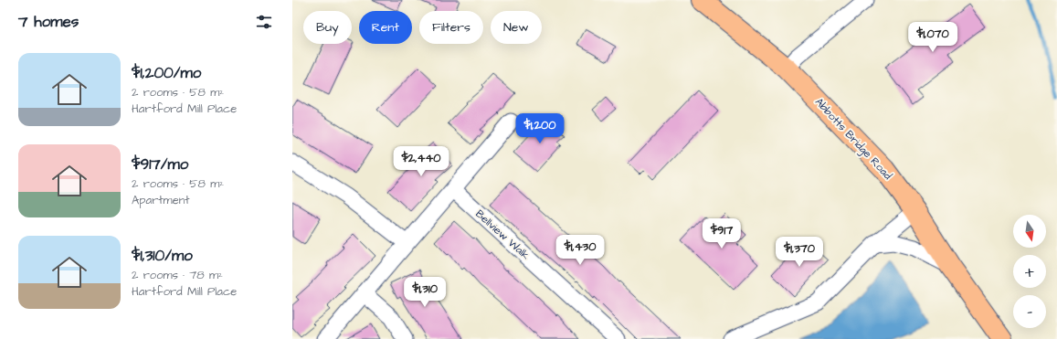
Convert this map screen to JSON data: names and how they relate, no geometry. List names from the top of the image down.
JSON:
{
  "streets": {
    "main road": ["Abbotts Bridge Road"],
    "street": ["Bellview Walk"]
  },
  "north": "bottom",
  "page": {
    "heading": "7 homes",
    "chip": [
      "Buy",
      "Rent",
      "Filters",
      "New"
    ],
    "price": [
      "$1,070",
      "$1,200",
      "$2,440",
      "$917",
      "$1,430",
      "$1,370",
      "$1,310"
    ],
    "list": [
      {
        "name": "$1,200/mo",
        "note": "2 rooms · 58 m² · Hartford Mill Place"
      },
      {
        "name": "$917/mo",
        "note": "2 rooms · 58 m² · Apartment"
      },
      {
        "name": "$1,310/mo",
        "note": "2 rooms · 78 m² · Hartford Mill Place"
      }
    ],
    "map_buttons": ["+", "−"]
  }
}
